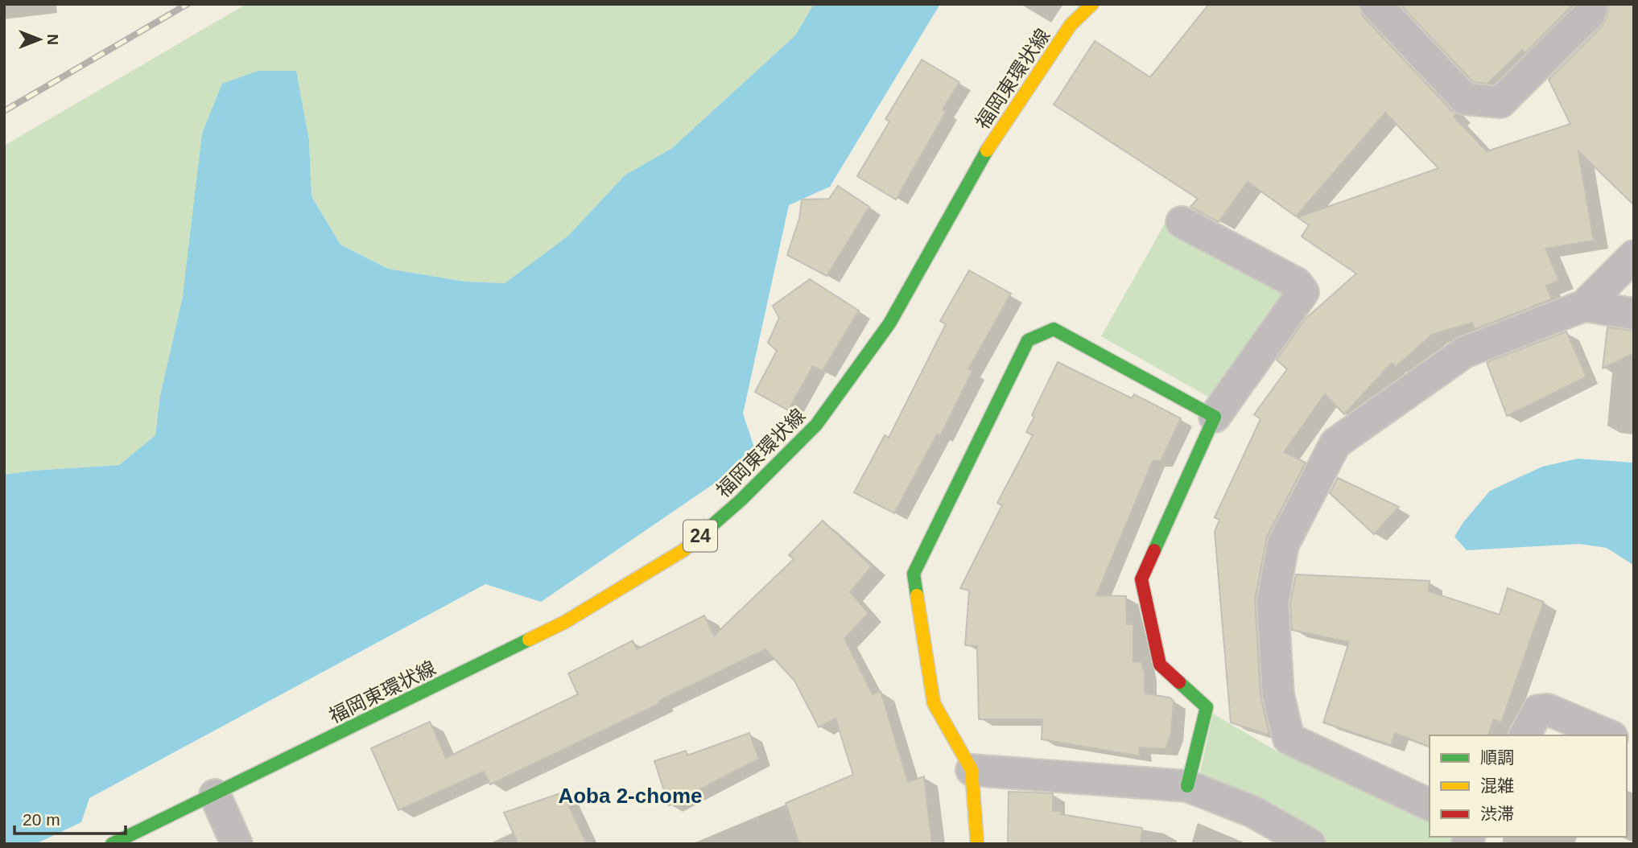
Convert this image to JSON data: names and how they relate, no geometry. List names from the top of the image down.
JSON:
{
  "streets": {
    "main road": ["福岡東環状線", "24"]
  },
  "districts": ["Aoba 2-chome"],
  "legend": ["順調", "混雑", "渋滞"],
  "scale_bar": "20 m",
  "north": "right"
}
